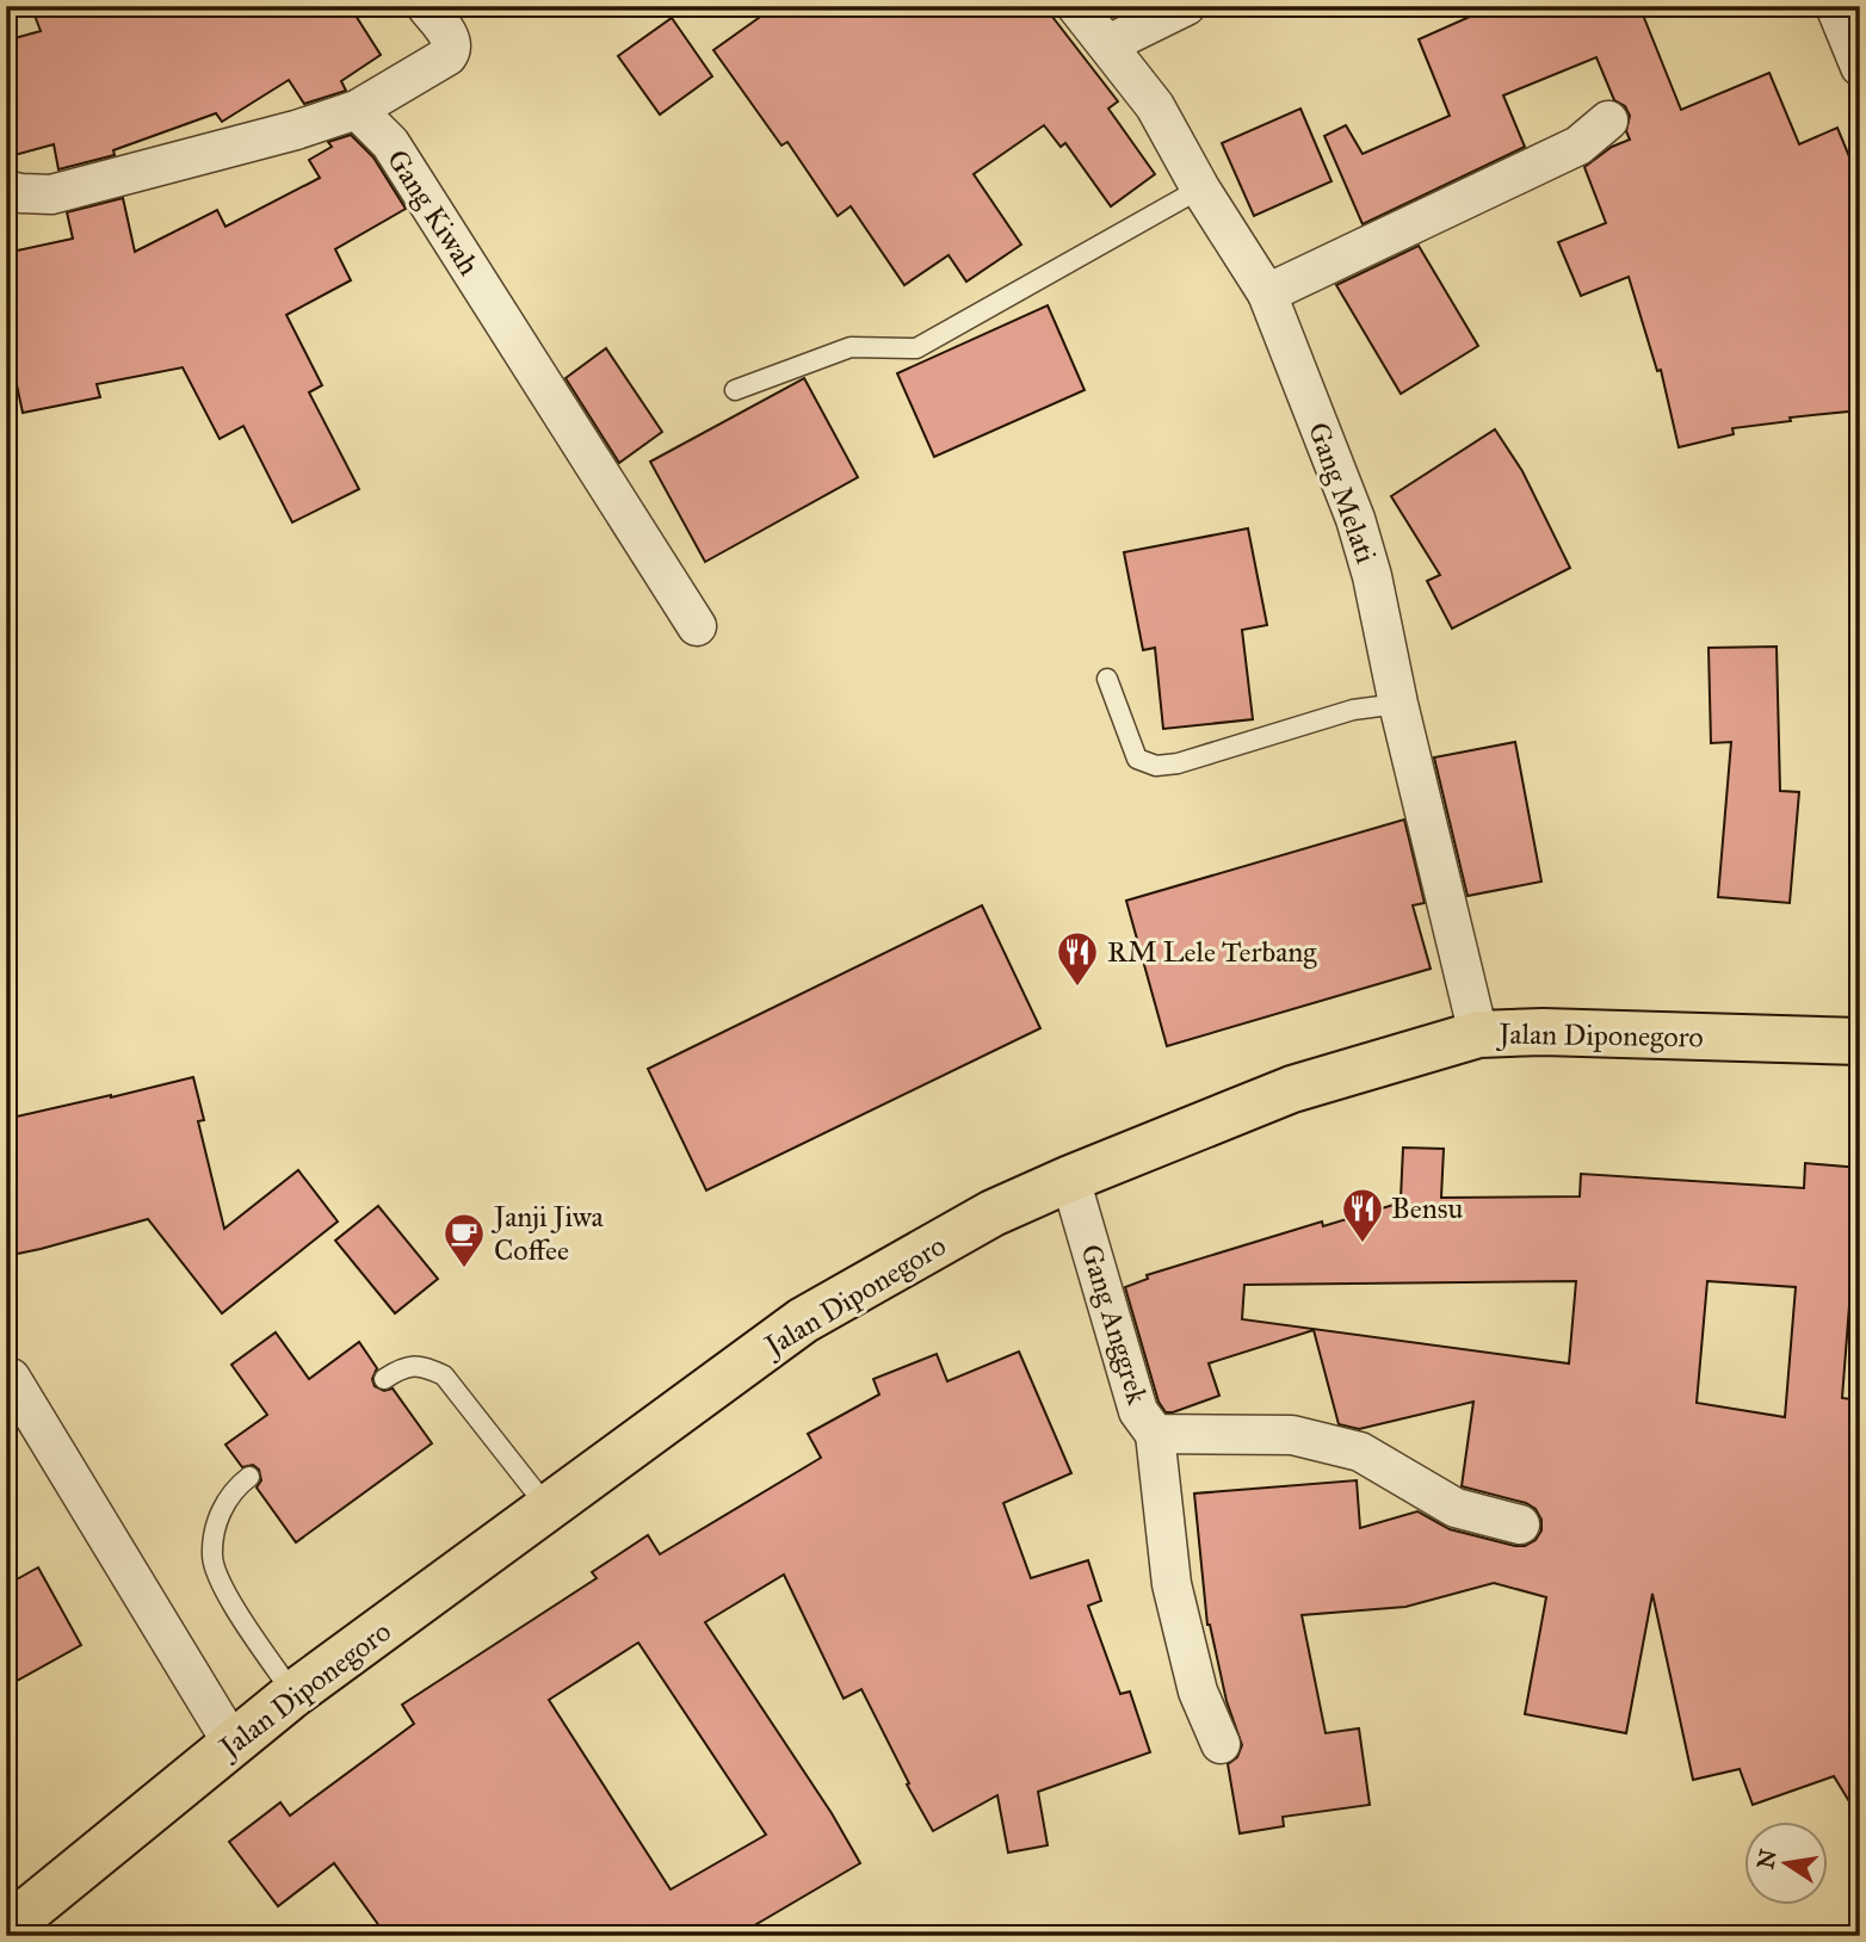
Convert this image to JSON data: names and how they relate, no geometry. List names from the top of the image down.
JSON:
{
  "streets": {
    "main road": ["Jalan Diponegoro"],
    "street": ["Gang Kiwah", "Gang Melati", "Gang Anggrek"]
  },
  "crossings": [
    ["Gang Melati", "Jalan Diponegoro"],
    ["Jalan Diponegoro", "Gang Anggrek"]
  ],
  "places": {
    "restaurant": ["RM Lele Terbang", "Bensu"],
    "cafe": ["Janji Jiwa Coffee"]
  },
  "north": "left"
}
